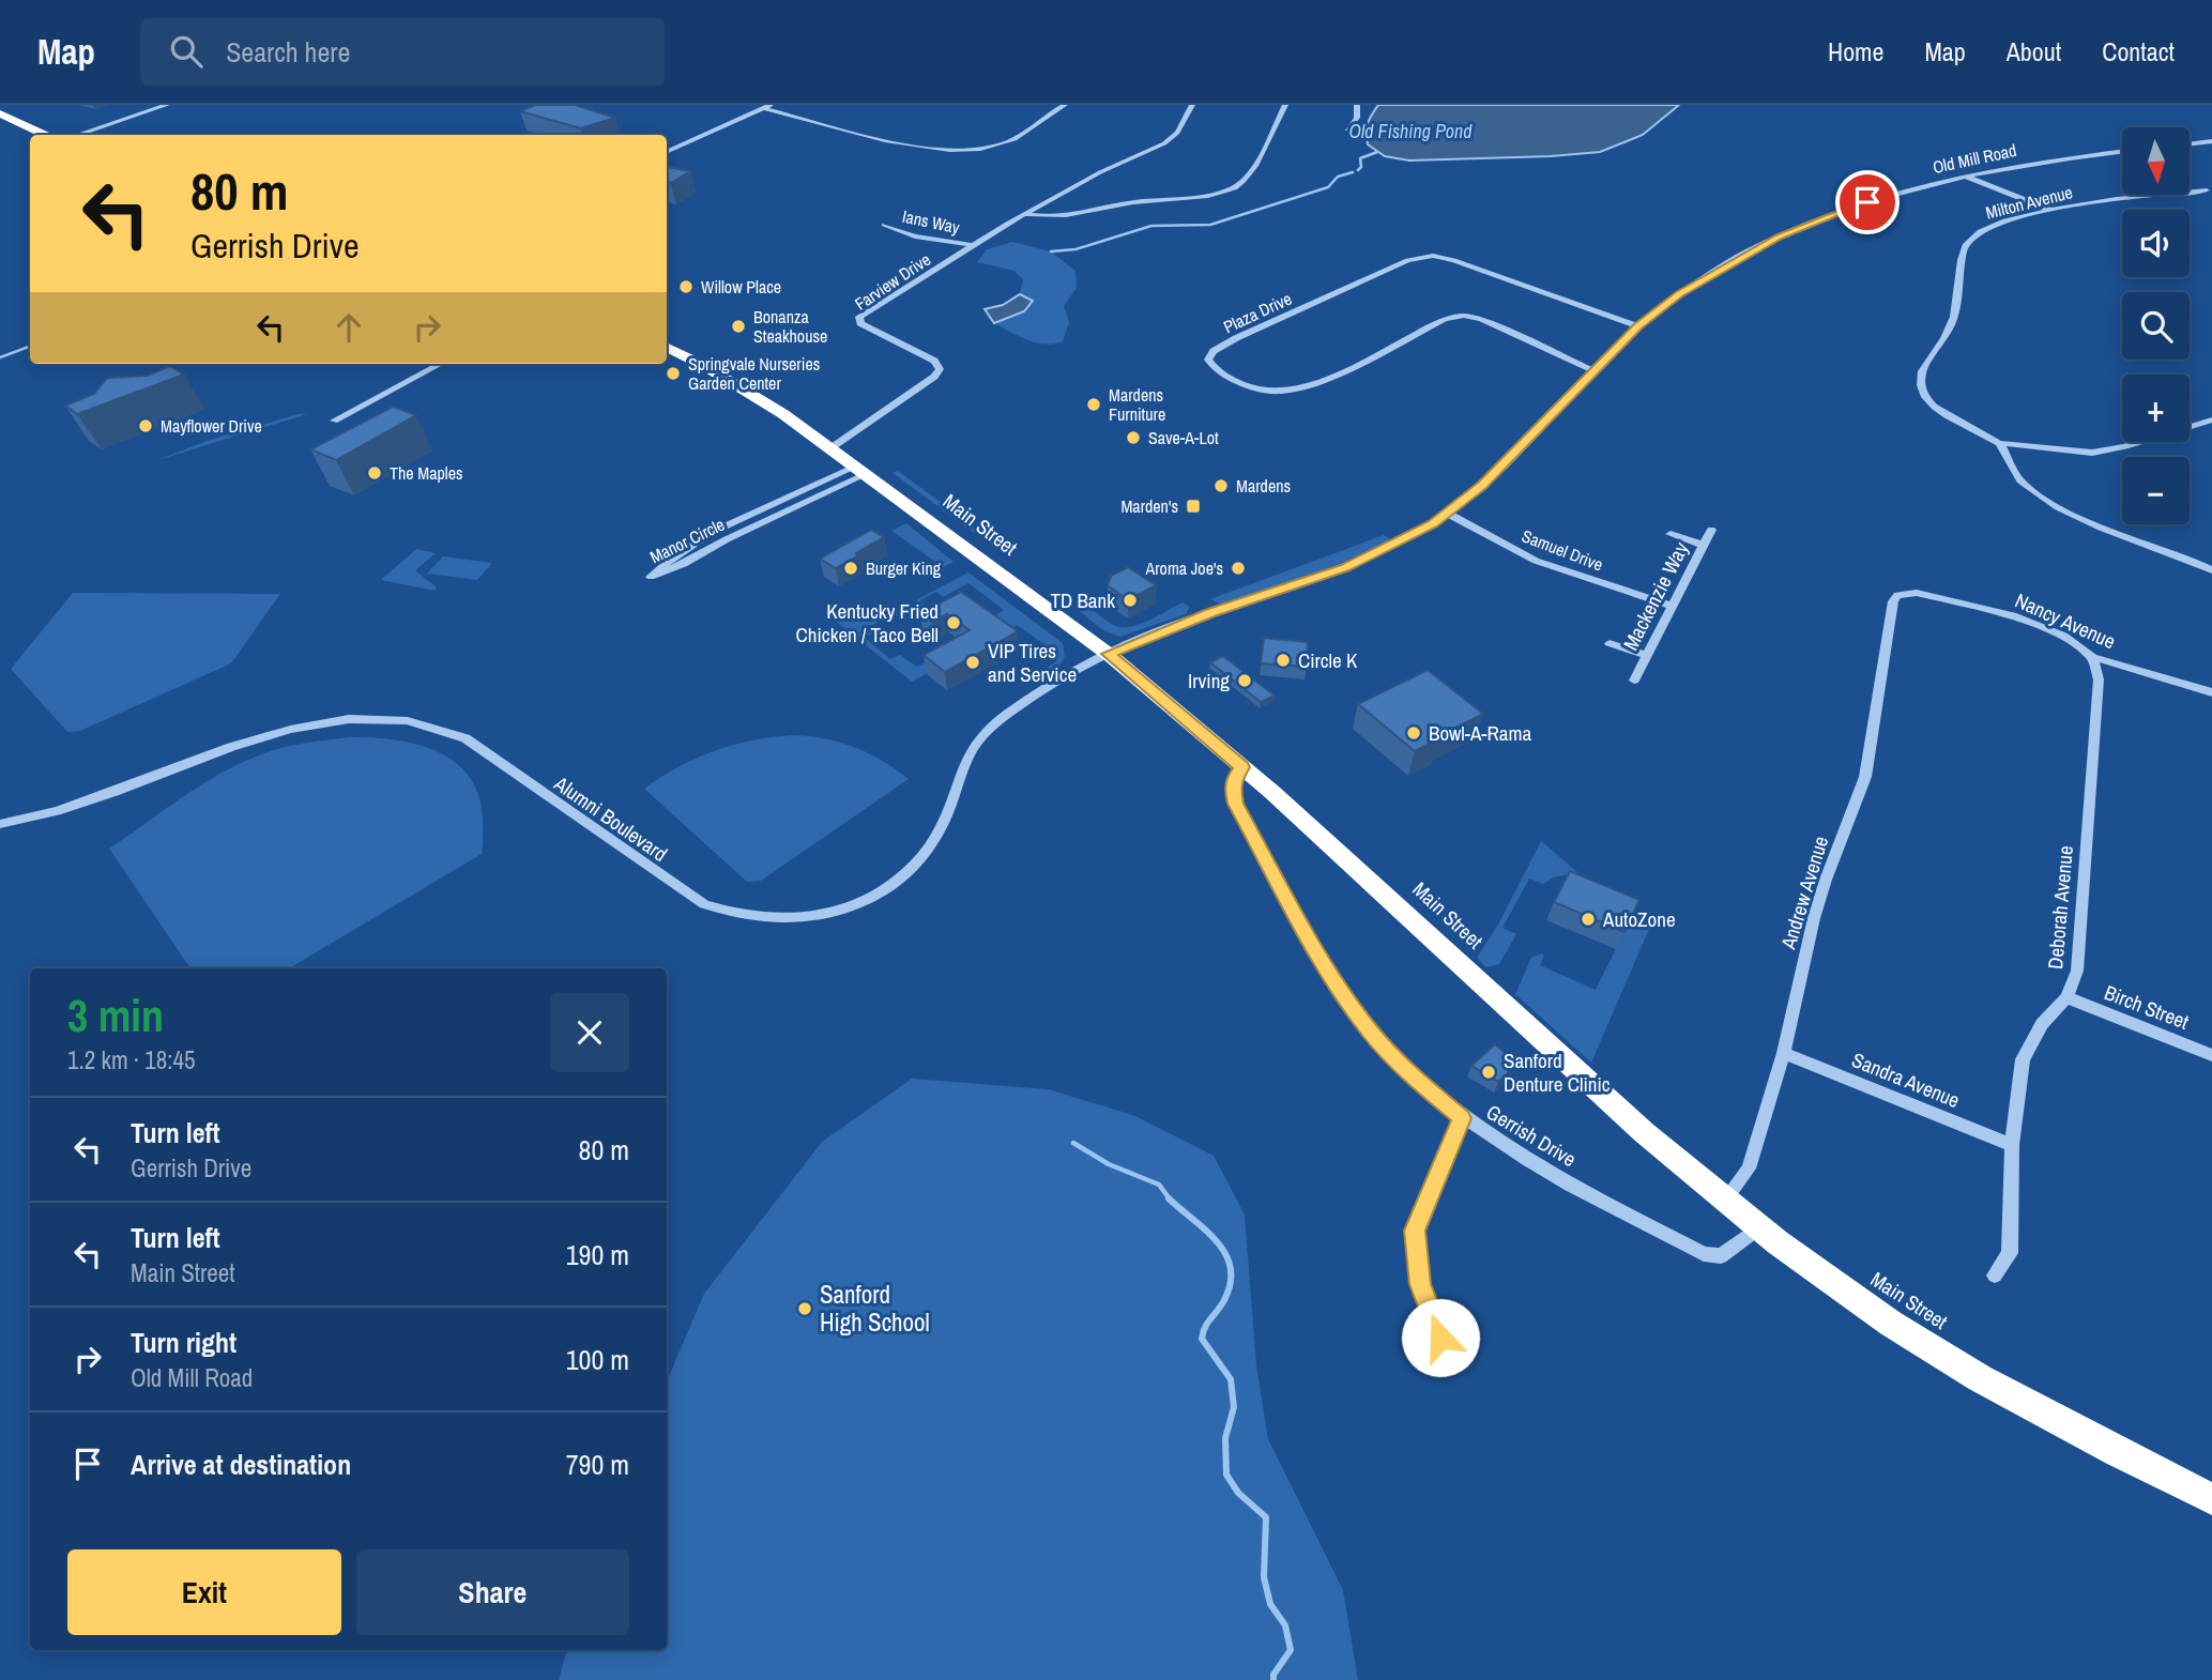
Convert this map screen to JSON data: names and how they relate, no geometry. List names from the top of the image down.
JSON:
{
  "streets": {
    "highway": ["Main Street"],
    "street": [
      "Old Mill Road",
      "Milton Avenue",
      "Ians Way",
      "Farview Drive",
      "Plaza Drive",
      "Manor Circle",
      "Samuel Drive",
      "Mackenzie Way",
      "Nancy Avenue",
      "Alumni Boulevard",
      "Andrew Avenue",
      "Deborah Avenue",
      "Birch Street",
      "Sandra Avenue",
      "Gerrish Drive"
    ]
  },
  "crossings": [
    ["Old Mill Road", "Plaza Drive"],
    ["Old Mill Road", "Main Street"],
    ["Old Mill Road", "Samuel Drive"],
    ["Old Mill Road", "Alumni Boulevard"],
    ["Ians Way", "Farview Drive"],
    ["Farview Drive", "Main Street"],
    ["Main Street", "Manor Circle"],
    ["Main Street", "Alumni Boulevard"],
    ["Main Street", "Andrew Avenue"],
    ["Main Street", "Gerrish Drive"],
    ["Samuel Drive", "Mackenzie Way"],
    ["Nancy Avenue", "Andrew Avenue"],
    ["Nancy Avenue", "Deborah Avenue"],
    ["Andrew Avenue", "Sandra Avenue"],
    ["Deborah Avenue", "Birch Street"],
    ["Deborah Avenue", "Sandra Avenue"]
  ],
  "water": ["Old Fishing Pond"],
  "places": {
    "other": [
      "Willow Place",
      "Bonanza Steakhouse",
      "Springvale Nurseries Garden Center",
      "Mardens Furniture",
      "Mayflower Drive",
      "Save-A-Lot",
      "The Maples",
      "Mardens",
      "Burger King",
      "Aroma Joe's",
      "TD Bank",
      "Kentucky Fried Chicken / Taco Bell",
      "Circle K",
      "VIP Tires and Service",
      "Irving",
      "Bowl-A-Rama",
      "AutoZone",
      "Sanford Denture Clinic",
      "Sanford High School"
    ],
    "transit": ["Marden's"]
  },
  "north": "bottom",
  "page": {
    "header": "Map",
    "search": "Search here",
    "nav": [
      "Home",
      "Map",
      "About",
      "Contact"
    ],
    "map_buttons": ["+", "−"],
    "turn": ["80 m", "Gerrish Drive"],
    "heading": ["3 min", "1.2 km · 18:45"],
    "list": [
      {
        "name": "Turn left",
        "note": "Gerrish Drive",
        "value": "80 m"
      },
      {
        "name": "Turn left",
        "note": "Main Street",
        "value": "190 m"
      },
      {
        "name": "Turn right",
        "note": "Old Mill Road",
        "value": "100 m"
      },
      {
        "name": "Arrive at destination",
        "value": "790 m"
      }
    ],
    "buttons": ["Exit", "Share"]
  }
}
